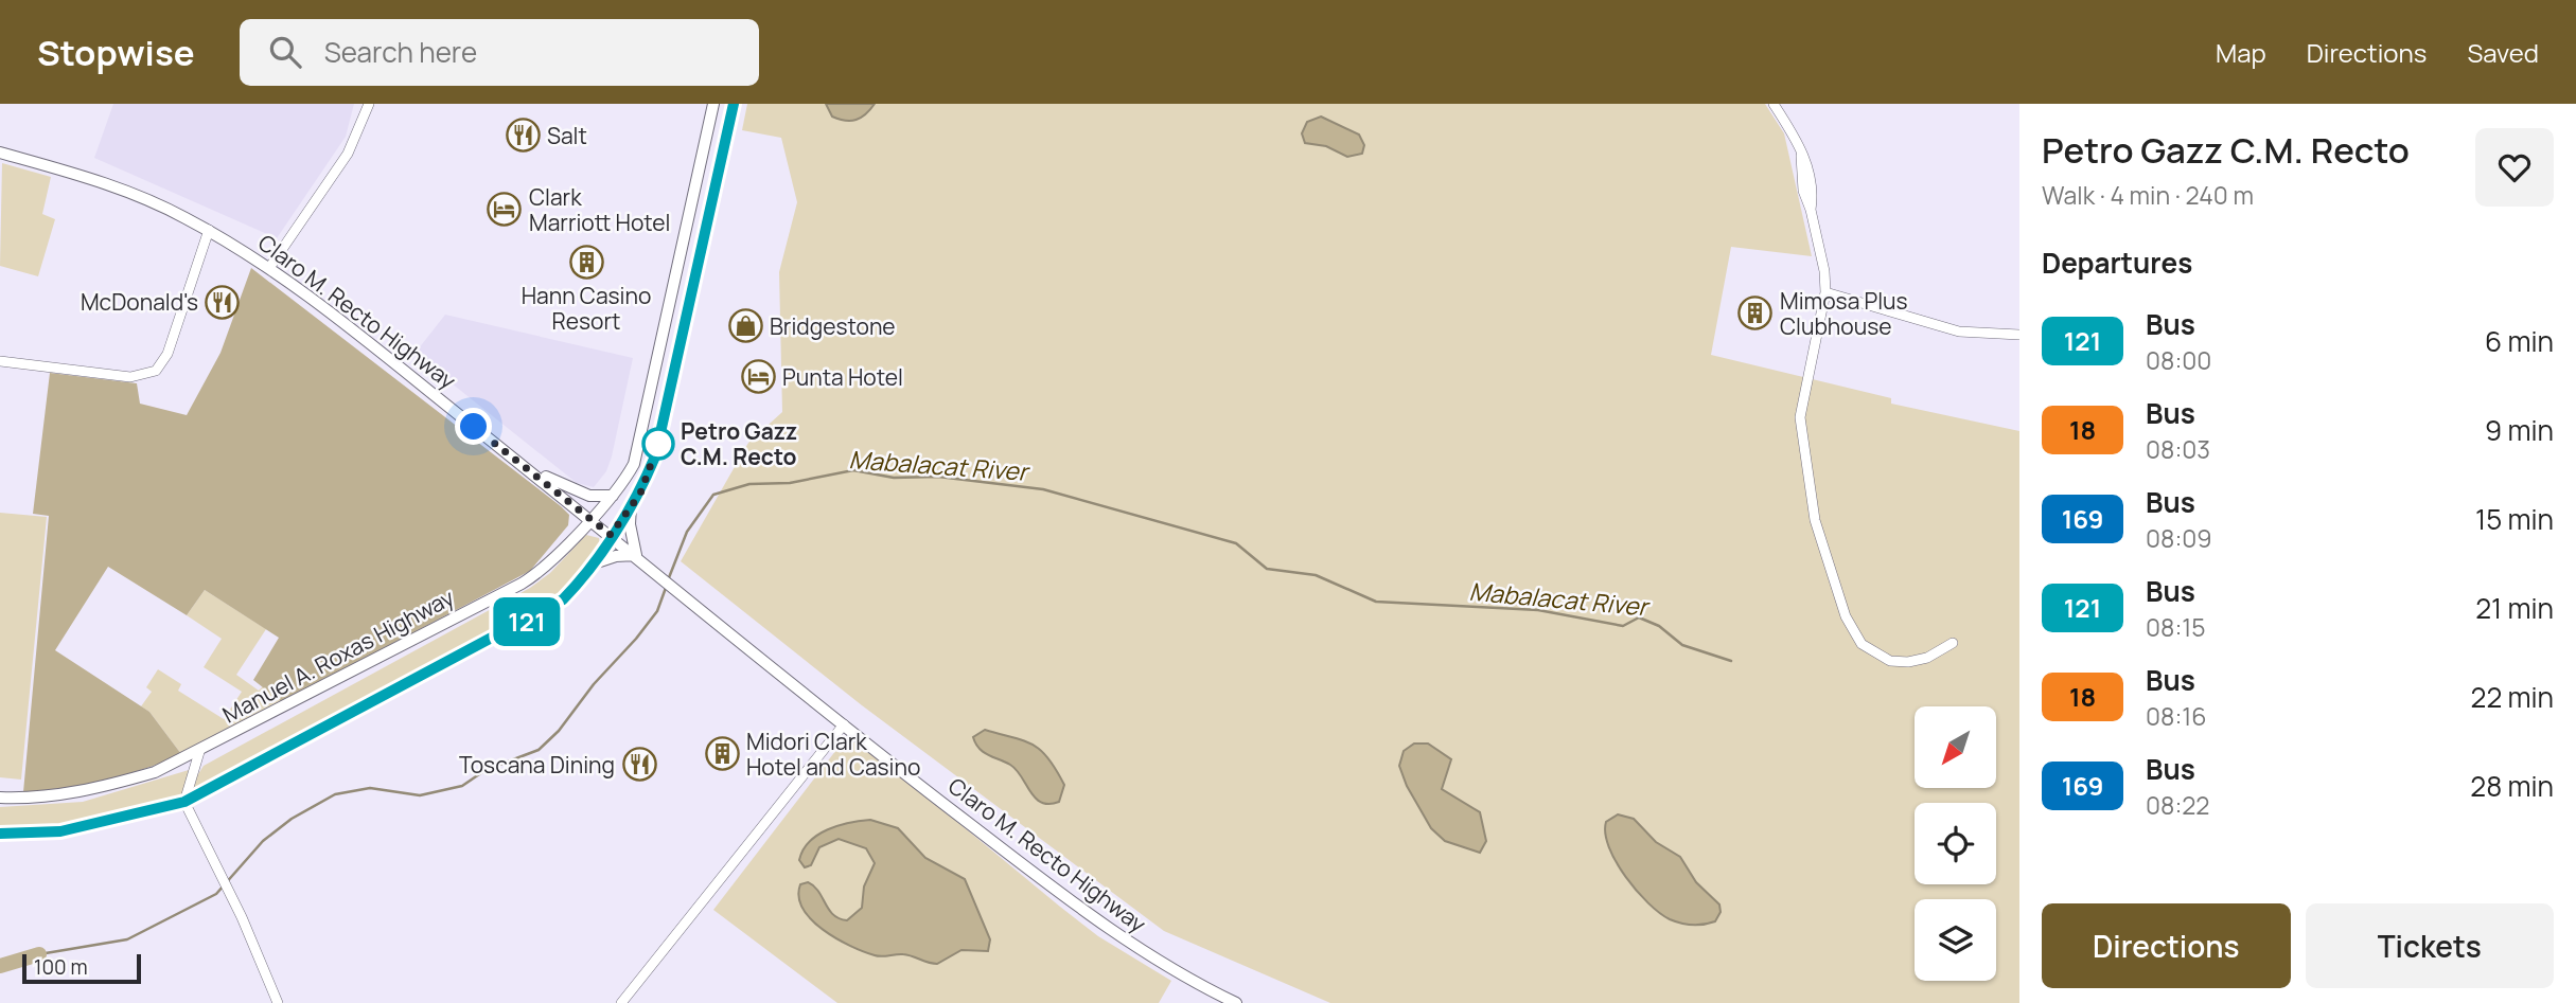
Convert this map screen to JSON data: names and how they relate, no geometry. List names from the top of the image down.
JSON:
{
  "streets": {
    "main road": ["Claro M. Recto Highway", "Manuel A. Roxas Highway"]
  },
  "crossings": [
    ["Claro M. Recto Highway", "Manuel A. Roxas Highway"]
  ],
  "water": ["Mabalacat River"],
  "places": {
    "restaurant": ["Salt", "McDonald's", "Toscana Dining"],
    "hotel": ["Clark Marriott Hotel", "Punta Hotel"],
    "building": ["Hann Casino Resort", "Mimosa Plus Clubhouse", "Midori Clark Hotel and Casino"],
    "shop": ["Bridgestone"],
    "other": ["Petro Gazz C.M. Recto"]
  },
  "lines": ["bus line 121"],
  "scale_bar": "100 m",
  "north": "bottom left",
  "page": {
    "header": "Stopwise",
    "search": "Search here",
    "nav": ["Map", "Directions", "Saved"],
    "on_map": "121",
    "heading": [
      ["Petro Gazz C.M. Recto", "Walk · 4 min · 240 m"],
      "Departures"
    ],
    "list": [
      {
        "mark": "121",
        "name": "Bus",
        "note": "08:00",
        "value": "6 min"
      },
      {
        "mark": "18",
        "name": "Bus",
        "note": "08:03",
        "value": "9 min"
      },
      {
        "mark": "169",
        "name": "Bus",
        "note": "08:09",
        "value": "15 min"
      },
      {
        "mark": "121",
        "name": "Bus",
        "note": "08:15",
        "value": "21 min"
      },
      {
        "mark": "18",
        "name": "Bus",
        "note": "08:16",
        "value": "22 min"
      },
      {
        "mark": "169",
        "name": "Bus",
        "note": "08:22",
        "value": "28 min"
      }
    ],
    "buttons": ["Directions", "Tickets"],
    "scale": "100 m"
  }
}
